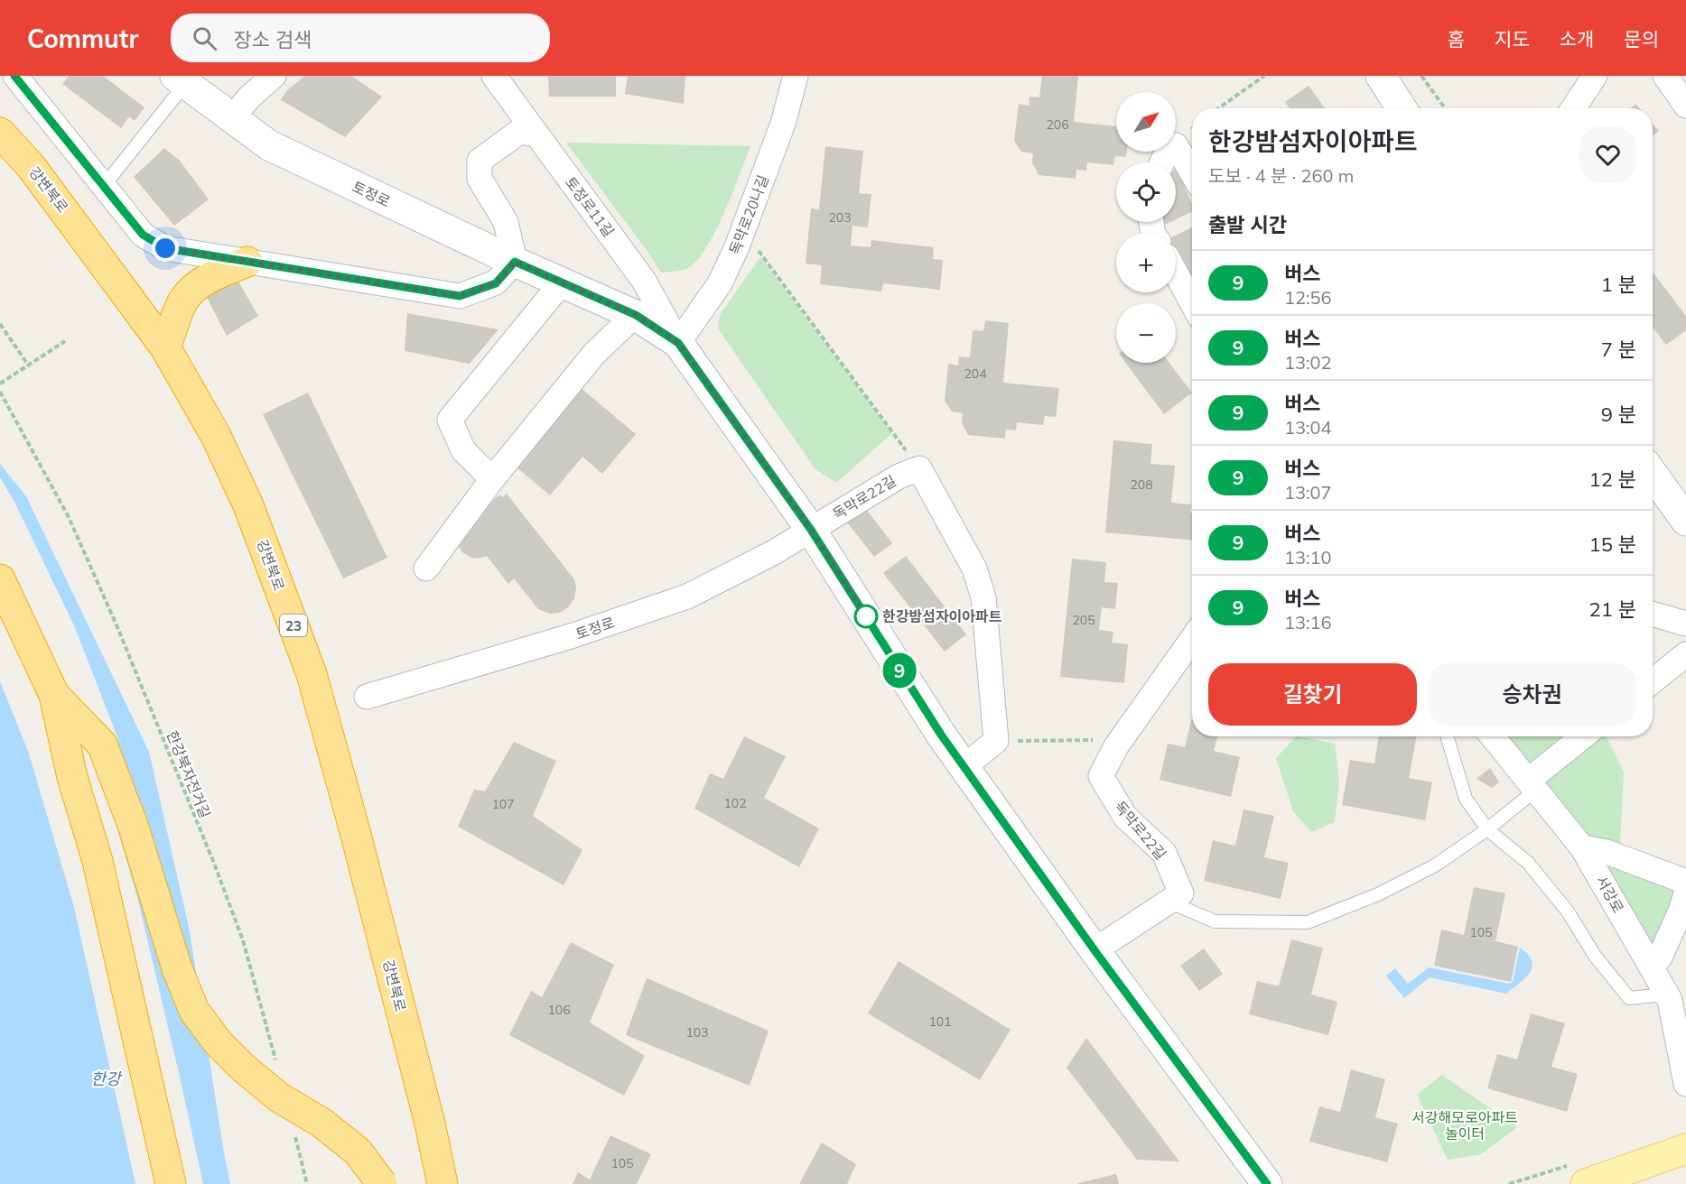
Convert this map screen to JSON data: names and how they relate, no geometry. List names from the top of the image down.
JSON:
{
  "streets": {
    "highway": ["강변북로", "23"],
    "main road": ["토정로"],
    "street": [
      "토정로11길",
      "독막로20나길",
      "독막로22길",
      "서강로"
    ],
    "path": ["한강북자전거길"]
  },
  "crossings": [
    ["토정로", "토정로11길"],
    ["토정로", "독막로20나길"],
    ["토정로", "독막로22길"],
    ["토정로11길", "독막로20나길"]
  ],
  "water": ["한강"],
  "parks": ["서강해모로아파트 놀이터"],
  "places": ["한강밤섬자이아파트"],
  "lines": ["bus line 9"],
  "house_numbers": [
    "206",
    "203",
    "204",
    "208",
    "205",
    "102",
    "107",
    "105",
    "106",
    "101",
    "103",
    "105"
  ],
  "north": "top right",
  "page": {
    "header": "Commutr",
    "search": "장소 검색",
    "nav": [
      "홈",
      "지도",
      "소개",
      "문의"
    ],
    "on_map": "9",
    "map_buttons": ["+", "−"],
    "heading": [
      ["한강밤섬자이아파트", "도보 · 4 분 · 260 m"],
      "출발 시간"
    ],
    "list": [
      {
        "mark": "9",
        "name": "버스",
        "note": "12:56",
        "value": "1 분"
      },
      {
        "mark": "9",
        "name": "버스",
        "note": "13:02",
        "value": "7 분"
      },
      {
        "mark": "9",
        "name": "버스",
        "note": "13:04",
        "value": "9 분"
      },
      {
        "mark": "9",
        "name": "버스",
        "note": "13:07",
        "value": "12 분"
      },
      {
        "mark": "9",
        "name": "버스",
        "note": "13:10",
        "value": "15 분"
      },
      {
        "mark": "9",
        "name": "버스",
        "note": "13:16",
        "value": "21 분"
      }
    ],
    "buttons": ["길찾기", "승차권"]
  }
}
